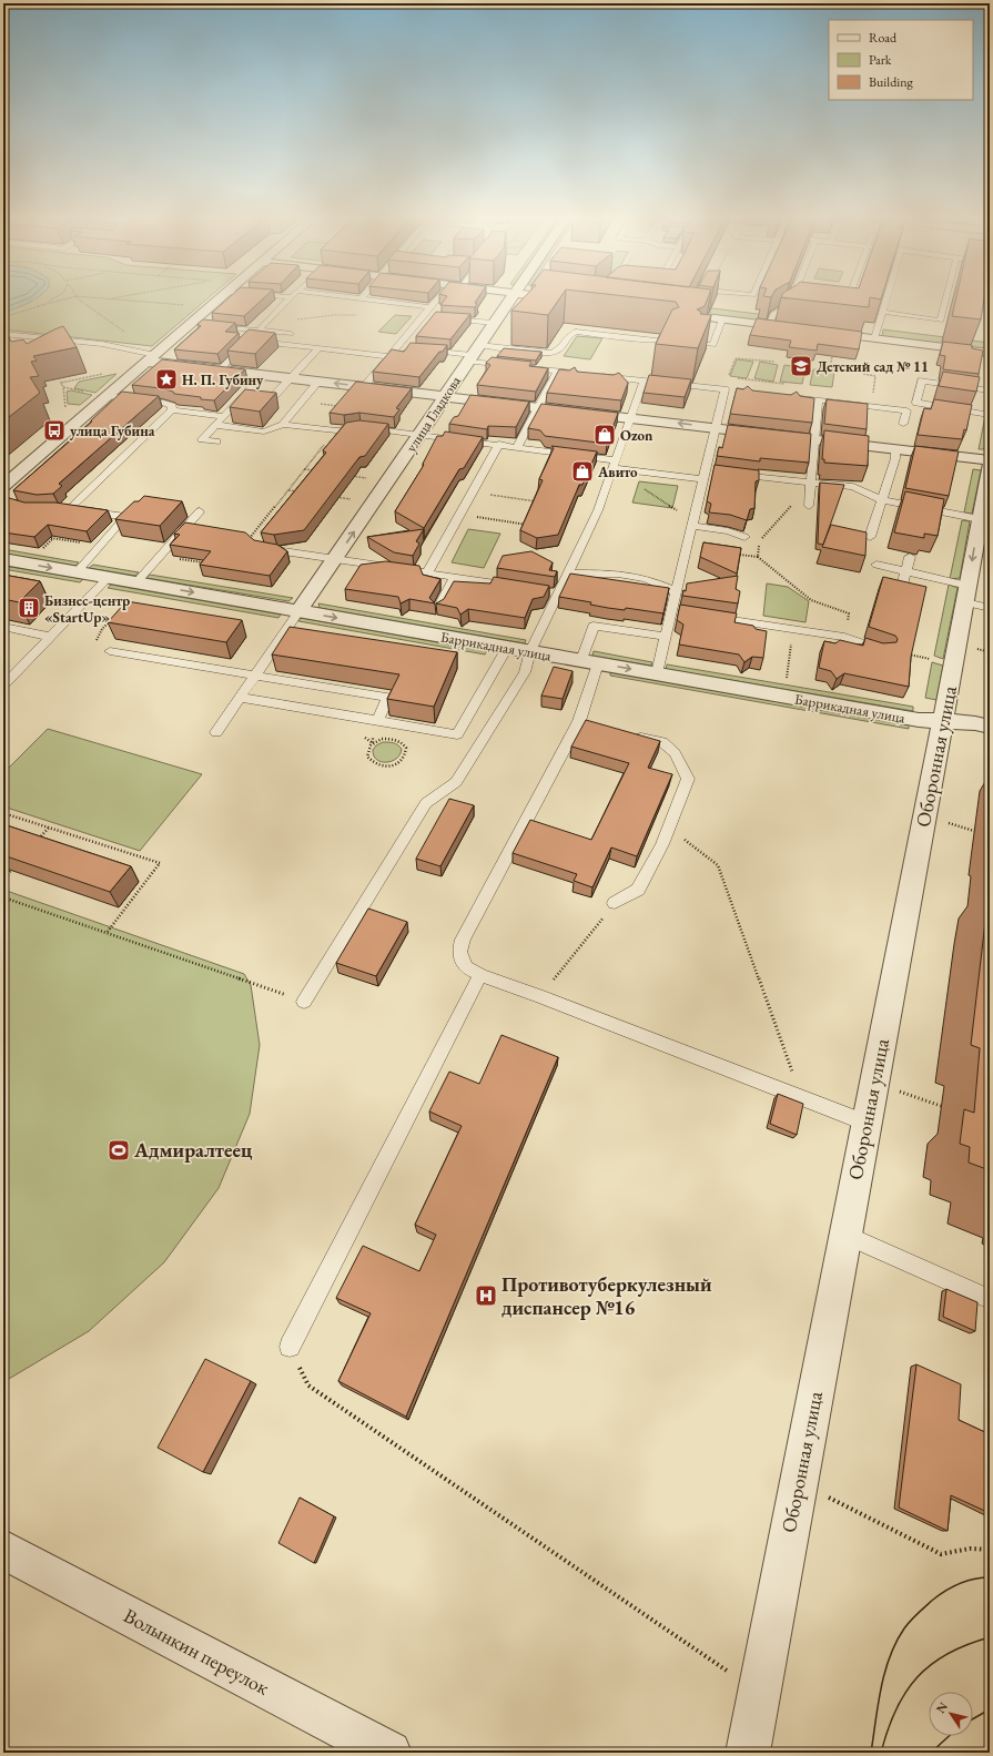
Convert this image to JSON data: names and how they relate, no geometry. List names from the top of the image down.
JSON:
{
  "streets": {
    "street": [
      "улица Гладкова",
      "Баррикадная улица",
      "Оборонная улица",
      "Волынкин переулок"
    ]
  },
  "crossings": [
    ["улица Гладкова", "Баррикадная улица"],
    ["Баррикадная улица", "Оборонная улица"]
  ],
  "one_way": ["Баррикадная улица"],
  "places": {
    "school or university": ["Детский сад № 11"],
    "place": ["Н. П. Губину"],
    "bus stop": ["улица Губина"],
    "shop": ["Ozon", "Авито"],
    "building": ["Бизнес-центр «StartUp»"],
    "sports": ["Адмиралтеец"],
    "hospital": ["Противотуберкулезный диспансер №16"]
  },
  "legend": ["Road", "Park", "Building"],
  "north": "top left"
}
